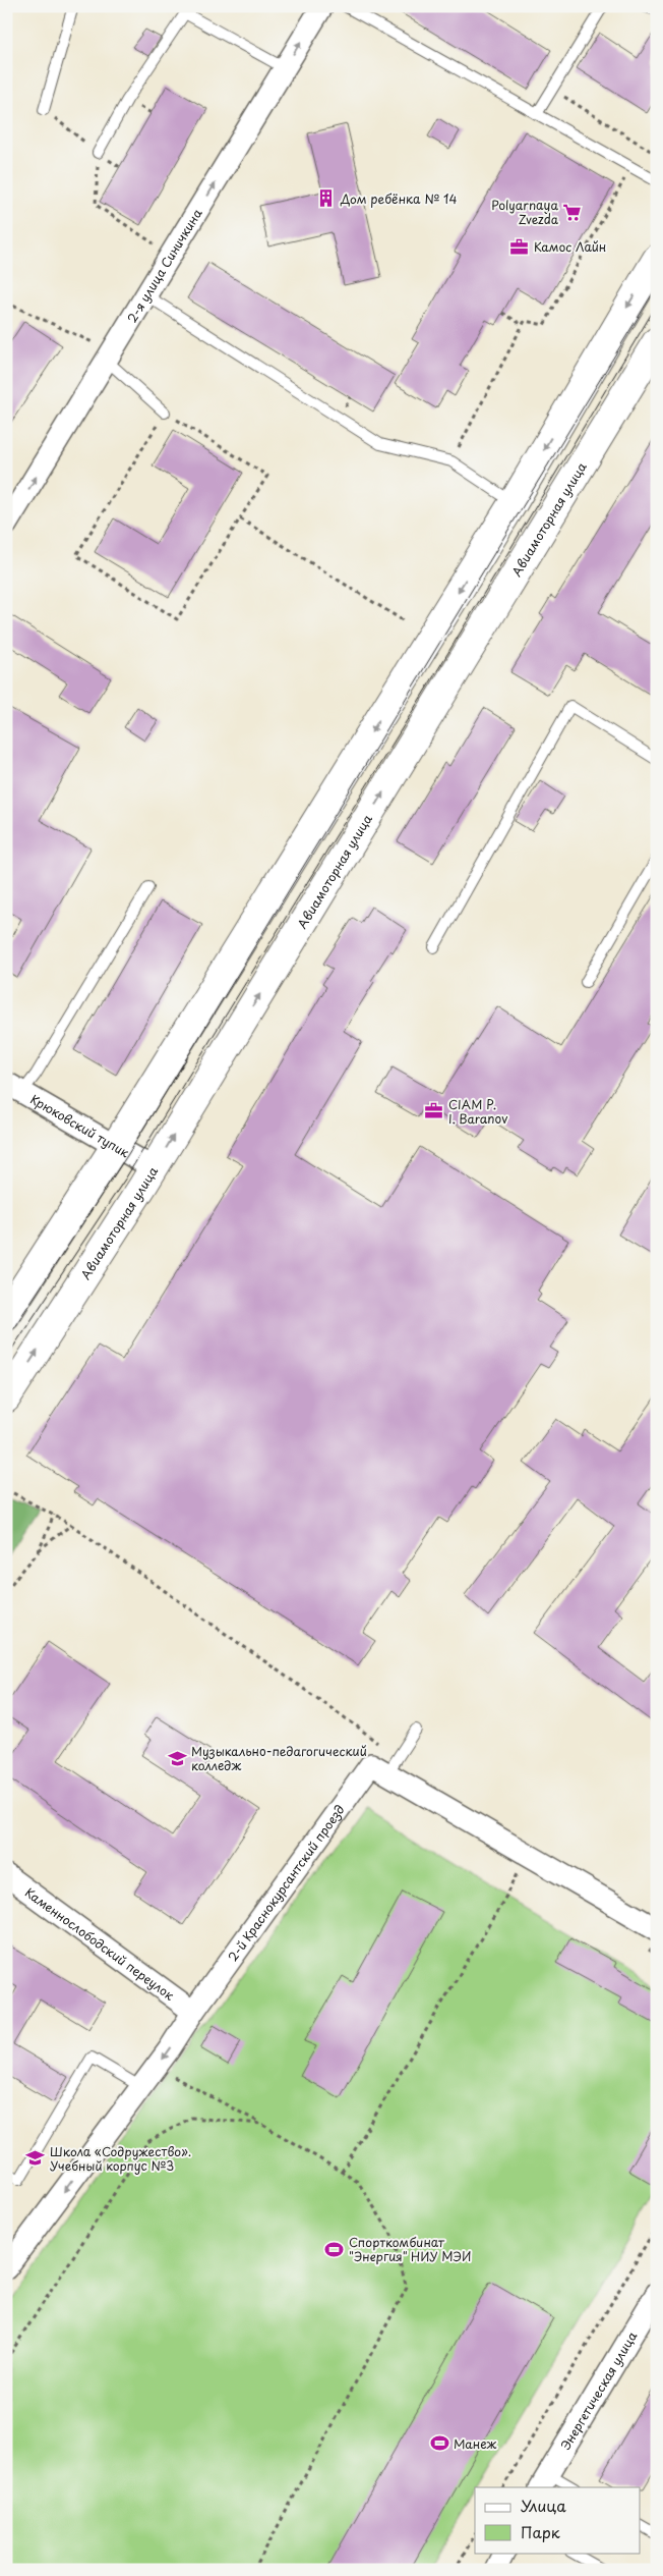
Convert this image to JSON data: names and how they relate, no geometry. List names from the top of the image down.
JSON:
{
  "streets": {
    "main road": ["Авиамоторная улица"],
    "street": [
      "2-я улица Синичкина",
      "Крюковский тупик",
      "2-й Краснокурсантский проезд",
      "Каменнослободский переулок",
      "Энергетическая улица"
    ]
  },
  "crossings": [
    ["Авиамоторная улица", "Крюковский тупик"],
    ["2-й Краснокурсантский проезд", "Каменнослободский переулок"]
  ],
  "one_way": ["2-я улица Синичкина"],
  "places": {
    "building": ["Дом ребёнка № 14"],
    "supermarket": ["Polyarnaya Zvezda"],
    "office": ["Камос Лайн", "CIAM P. I. Baranov"],
    "school or university": ["Музыкально-педагогический колледж", "Школа «Содружество». Учебный корпус №3"],
    "sports": ["Спорткомбинат \"Энергия\" НИУ МЭИ", "Манеж"]
  },
  "legend": ["Улица", "Парк"]
}
